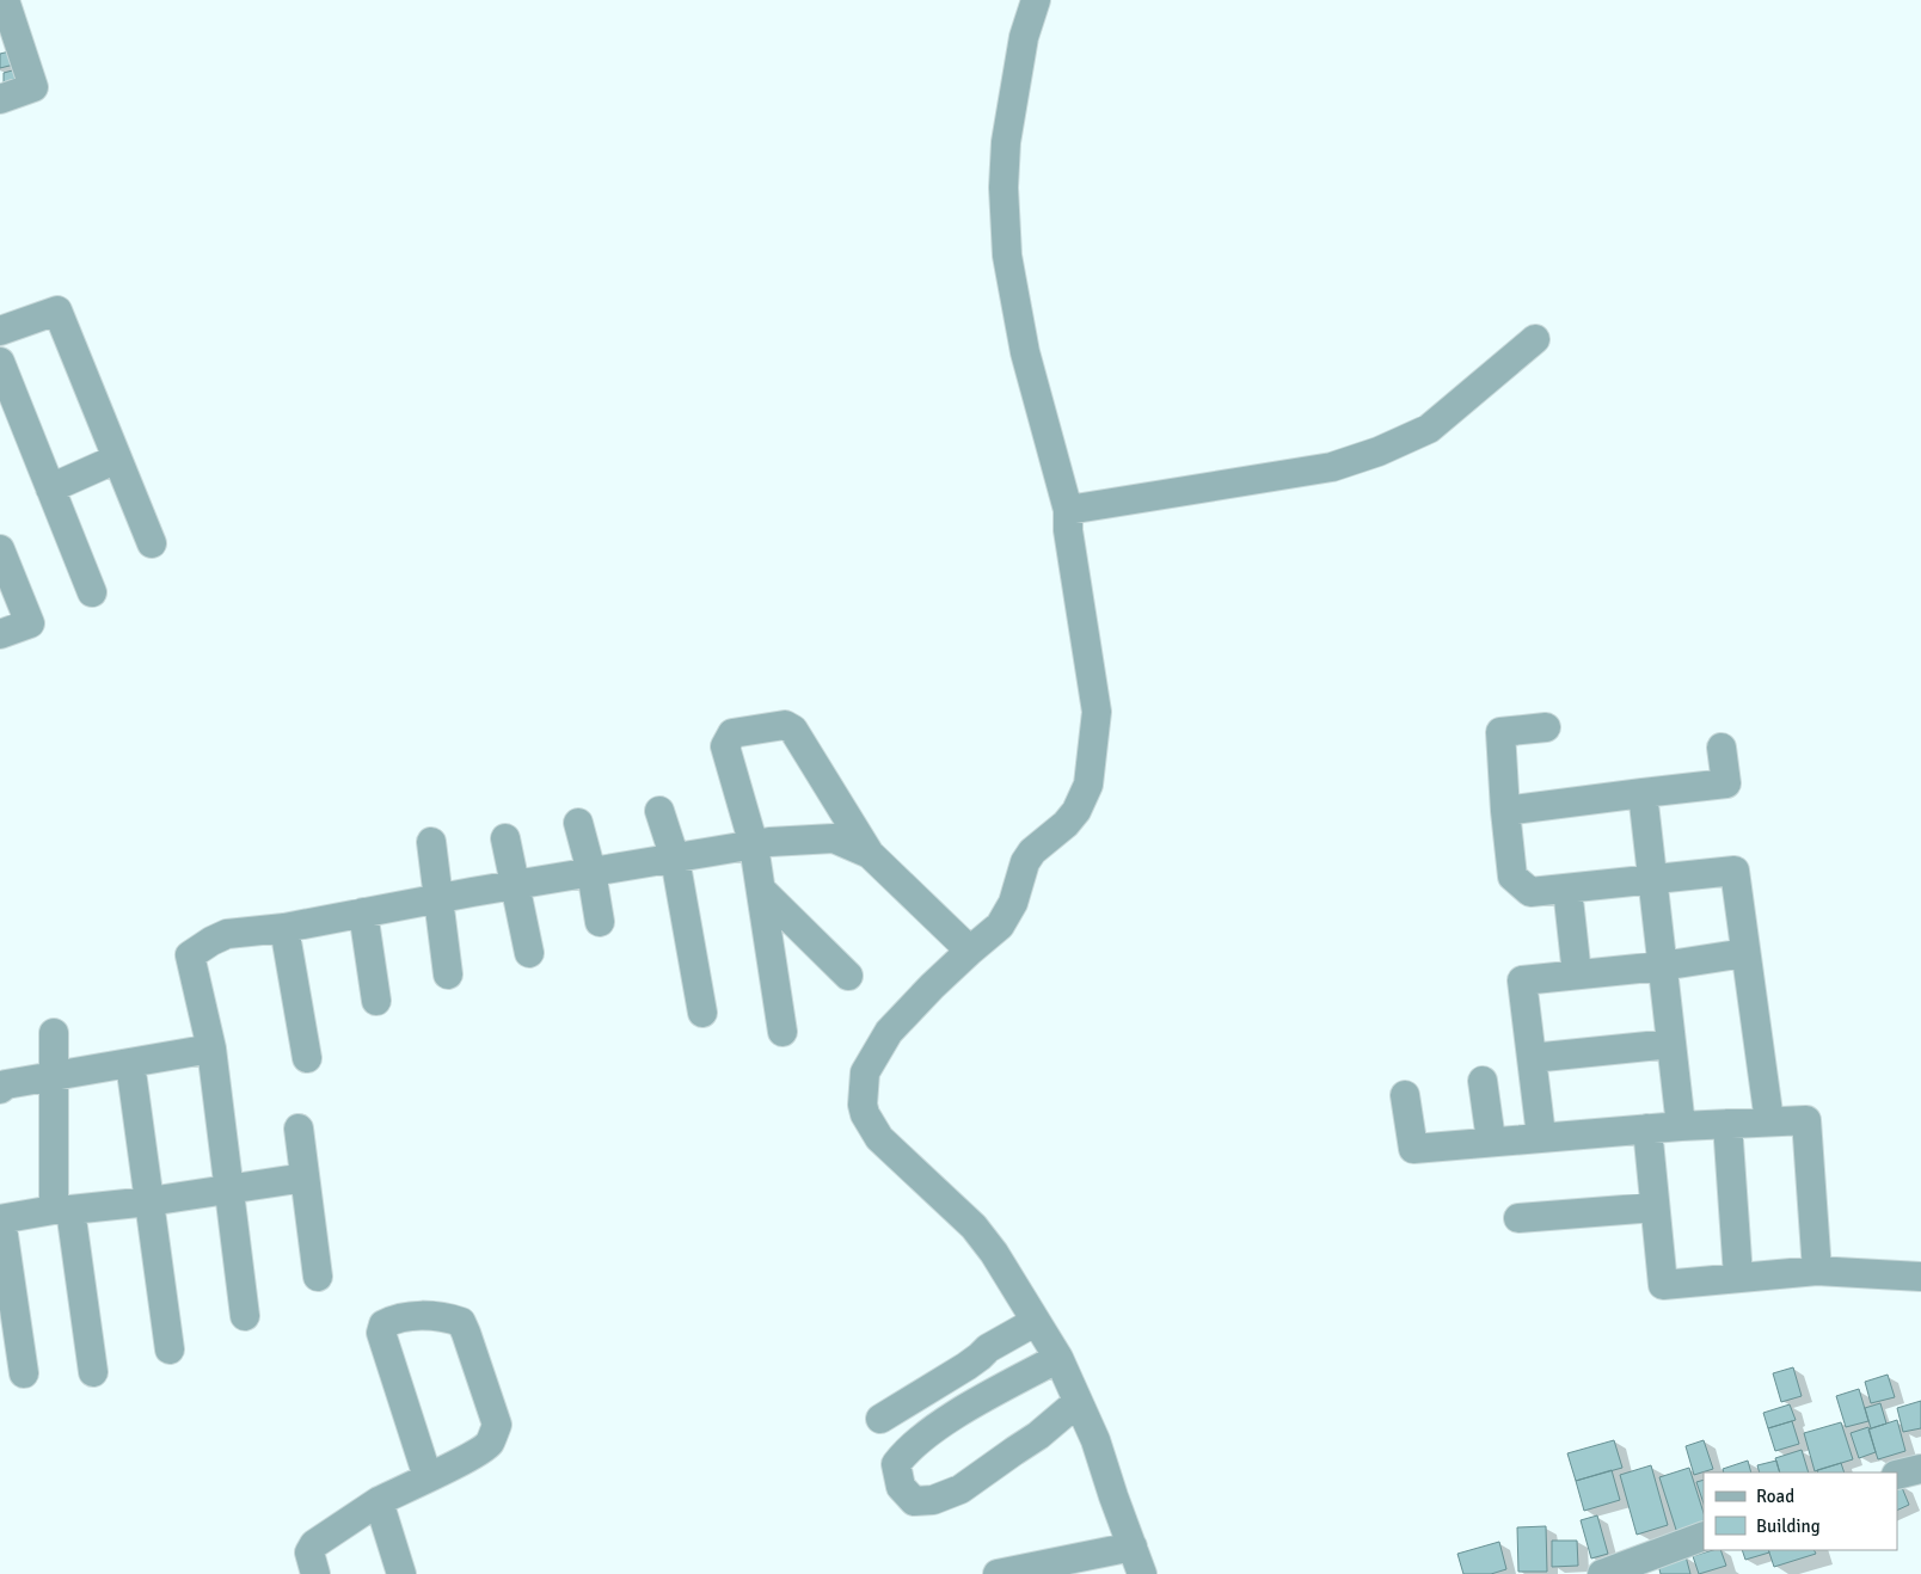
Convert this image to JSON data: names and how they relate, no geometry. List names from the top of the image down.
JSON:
{
  "legend": ["Road", "Building"]
}
